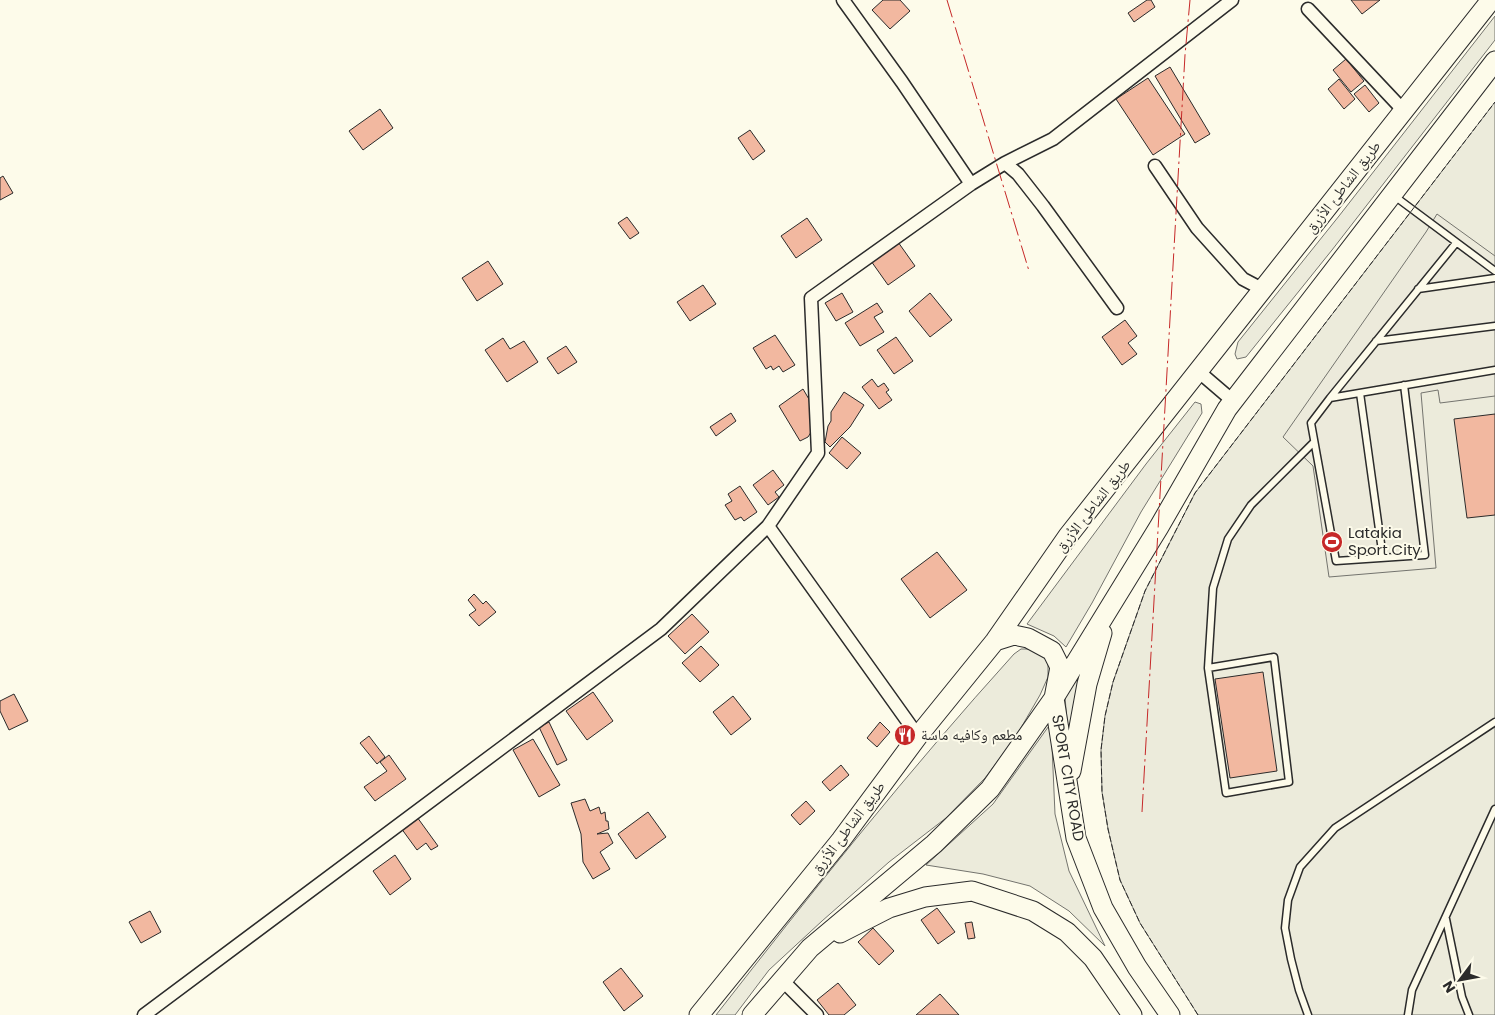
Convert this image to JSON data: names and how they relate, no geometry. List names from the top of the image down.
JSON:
{
  "streets": {
    "main road": ["طريق الشاطئ الأزرق", "SPORT CITY ROAD"]
  },
  "places": {
    "sports": ["Latakia Sport City"],
    "restaurant": ["مطعم وكافيه ماسة"]
  },
  "north": "bottom left"
}
